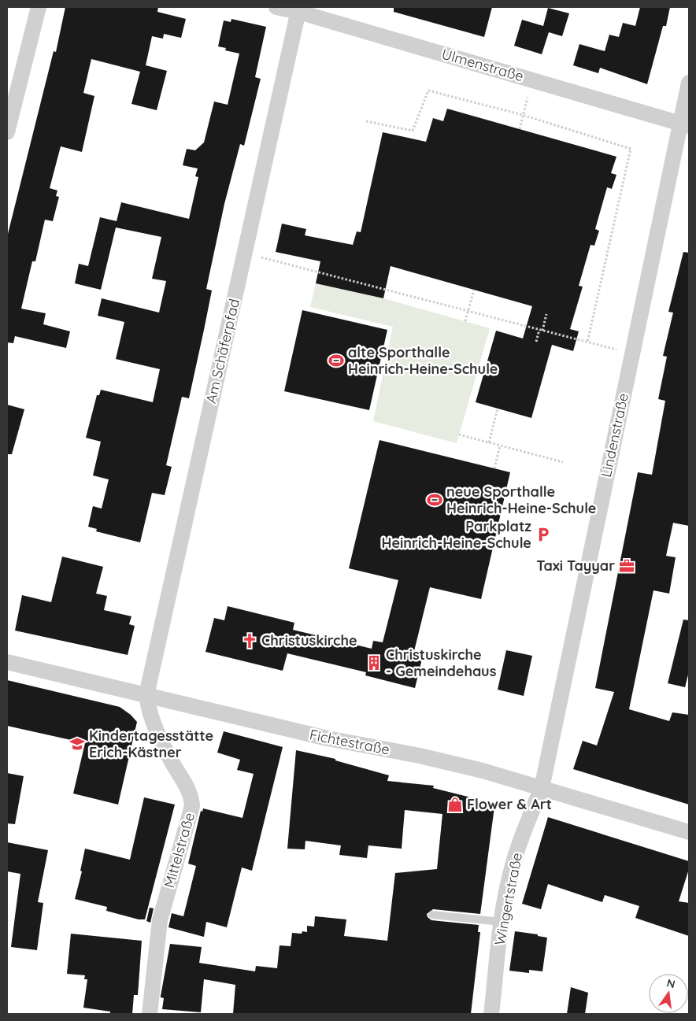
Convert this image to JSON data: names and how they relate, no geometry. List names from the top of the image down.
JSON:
{
  "streets": {
    "street": [
      "Ulmenstraße",
      "Am Schäferpfad",
      "Lindenstraße",
      "Fichtestraße",
      "Mittelstraße",
      "Wingertstraße"
    ]
  },
  "crossings": [
    ["Ulmenstraße", "Am Schäferpfad"],
    ["Ulmenstraße", "Lindenstraße"],
    ["Am Schäferpfad", "Fichtestraße"],
    ["Am Schäferpfad", "Mittelstraße"],
    ["Lindenstraße", "Fichtestraße"],
    ["Lindenstraße", "Wingertstraße"],
    ["Fichtestraße", "Mittelstraße"],
    ["Fichtestraße", "Wingertstraße"]
  ],
  "places": {
    "sports": ["alte Sporthalle Heinrich-Heine-Schule", "neue Sporthalle Heinrich-Heine-Schule"],
    "parking": ["Parkplatz Heinrich-Heine-Schule"],
    "office": ["Taxi Tayyar"],
    "church": ["Christuskirche"],
    "building": ["Christuskirche - Gemeindehaus"],
    "school or university": ["Kindertagesstätte Erich-Kästner"],
    "shop": ["Flower & Art"]
  },
  "north": "top"
}
